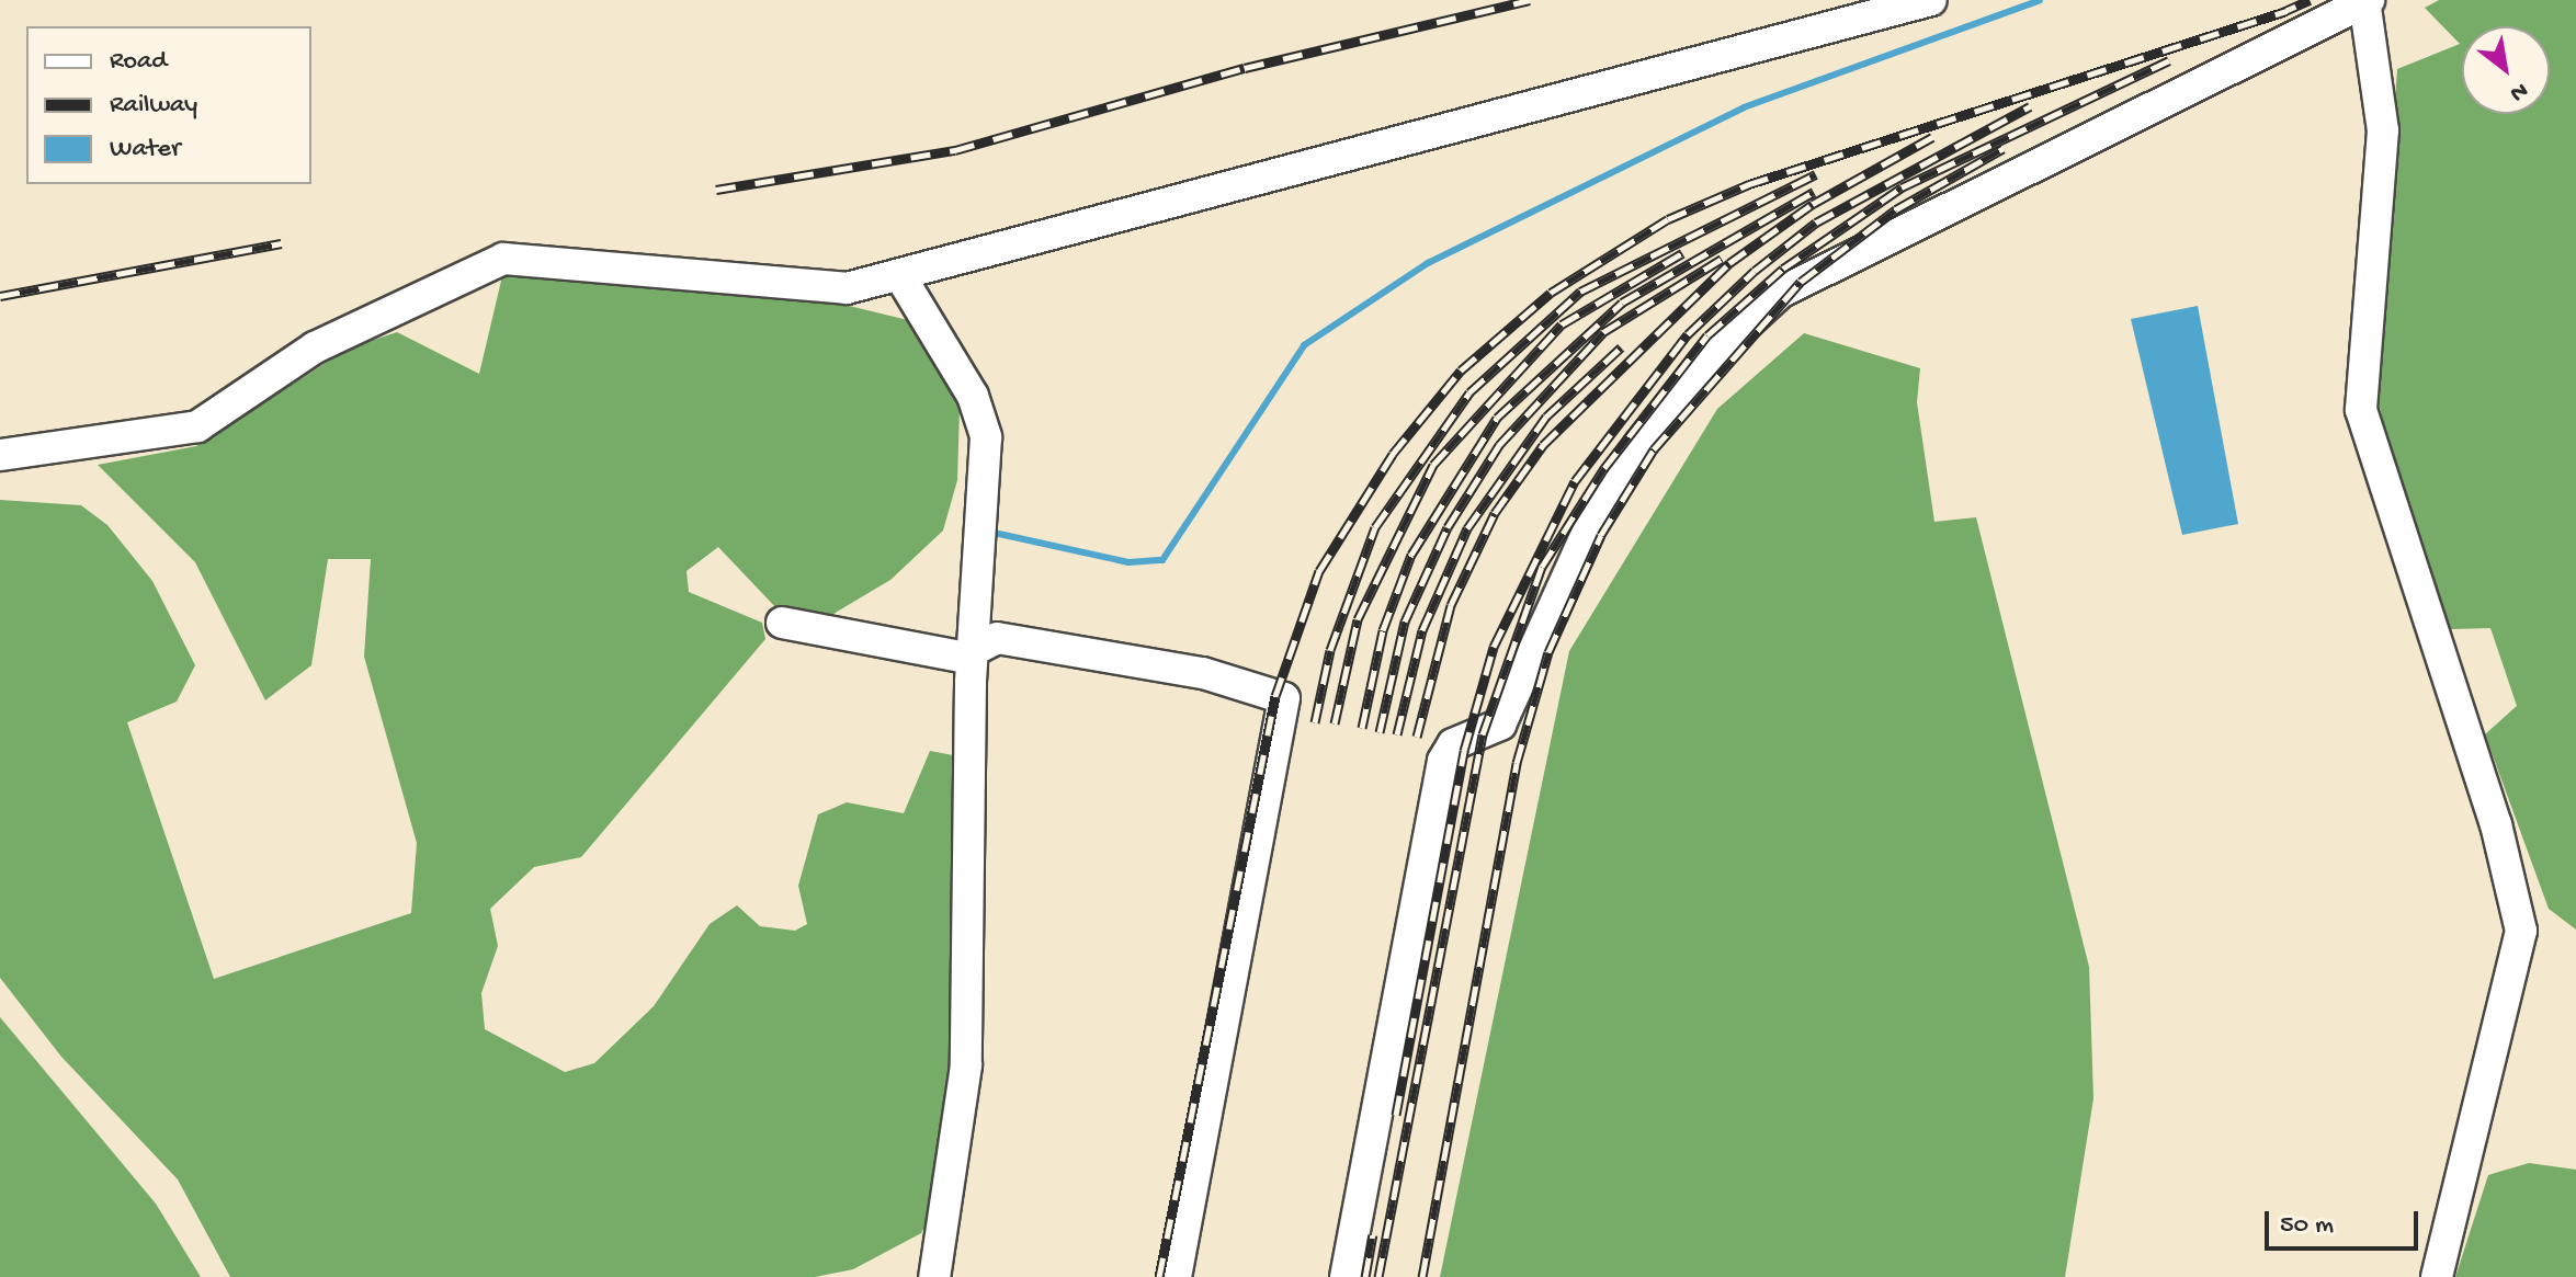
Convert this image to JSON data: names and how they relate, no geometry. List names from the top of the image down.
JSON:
{
  "legend": ["Road", "Railway", "Water"],
  "scale_bar": "50 m",
  "north": "bottom right"
}
